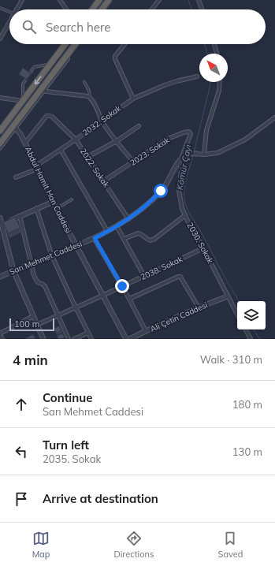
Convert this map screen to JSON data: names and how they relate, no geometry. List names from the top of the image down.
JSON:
{
  "streets": {
    "street": [
      "2032. Sokak",
      "2023. Sokak",
      "2022. Sokak",
      "Abdul Hamit Han Caddesi",
      "2030. Sokak",
      "Sarı Mehmet Caddesi",
      "2038. Sokak",
      "Ali Çetin Caddesi"
    ]
  },
  "crossings": [
    ["2032. Sokak", "2022. Sokak"],
    ["2032. Sokak", "Abdul Hamit Han Caddesi"],
    ["2023. Sokak", "2022. Sokak"],
    ["2023. Sokak", "Sarı Mehmet Caddesi"],
    ["2022. Sokak", "Abdul Hamit Han Caddesi"],
    ["2022. Sokak", "Sarı Mehmet Caddesi"],
    ["Abdul Hamit Han Caddesi", "Sarı Mehmet Caddesi"],
    ["Abdul Hamit Han Caddesi", "2038. Sokak"],
    ["2030. Sokak", "Sarı Mehmet Caddesi"],
    ["2030. Sokak", "2038. Sokak"],
    ["2030. Sokak", "Ali Çetin Caddesi"]
  ],
  "water": ["Kömür Çayı"],
  "scale_bar": "100 m",
  "north": "top left",
  "page": {
    "search": "Search here",
    "scale": "100 m",
    "heading": ["4 min", "Walk · 310 m"],
    "list": [
      ["Continue", "Sarı Mehmet Caddesi", "180 m"],
      ["Turn left", "2035. Sokak", "130 m"],
      "Arrive at destination"
    ],
    "nav": ["Map", "Directions", "Saved"]
  }
}
